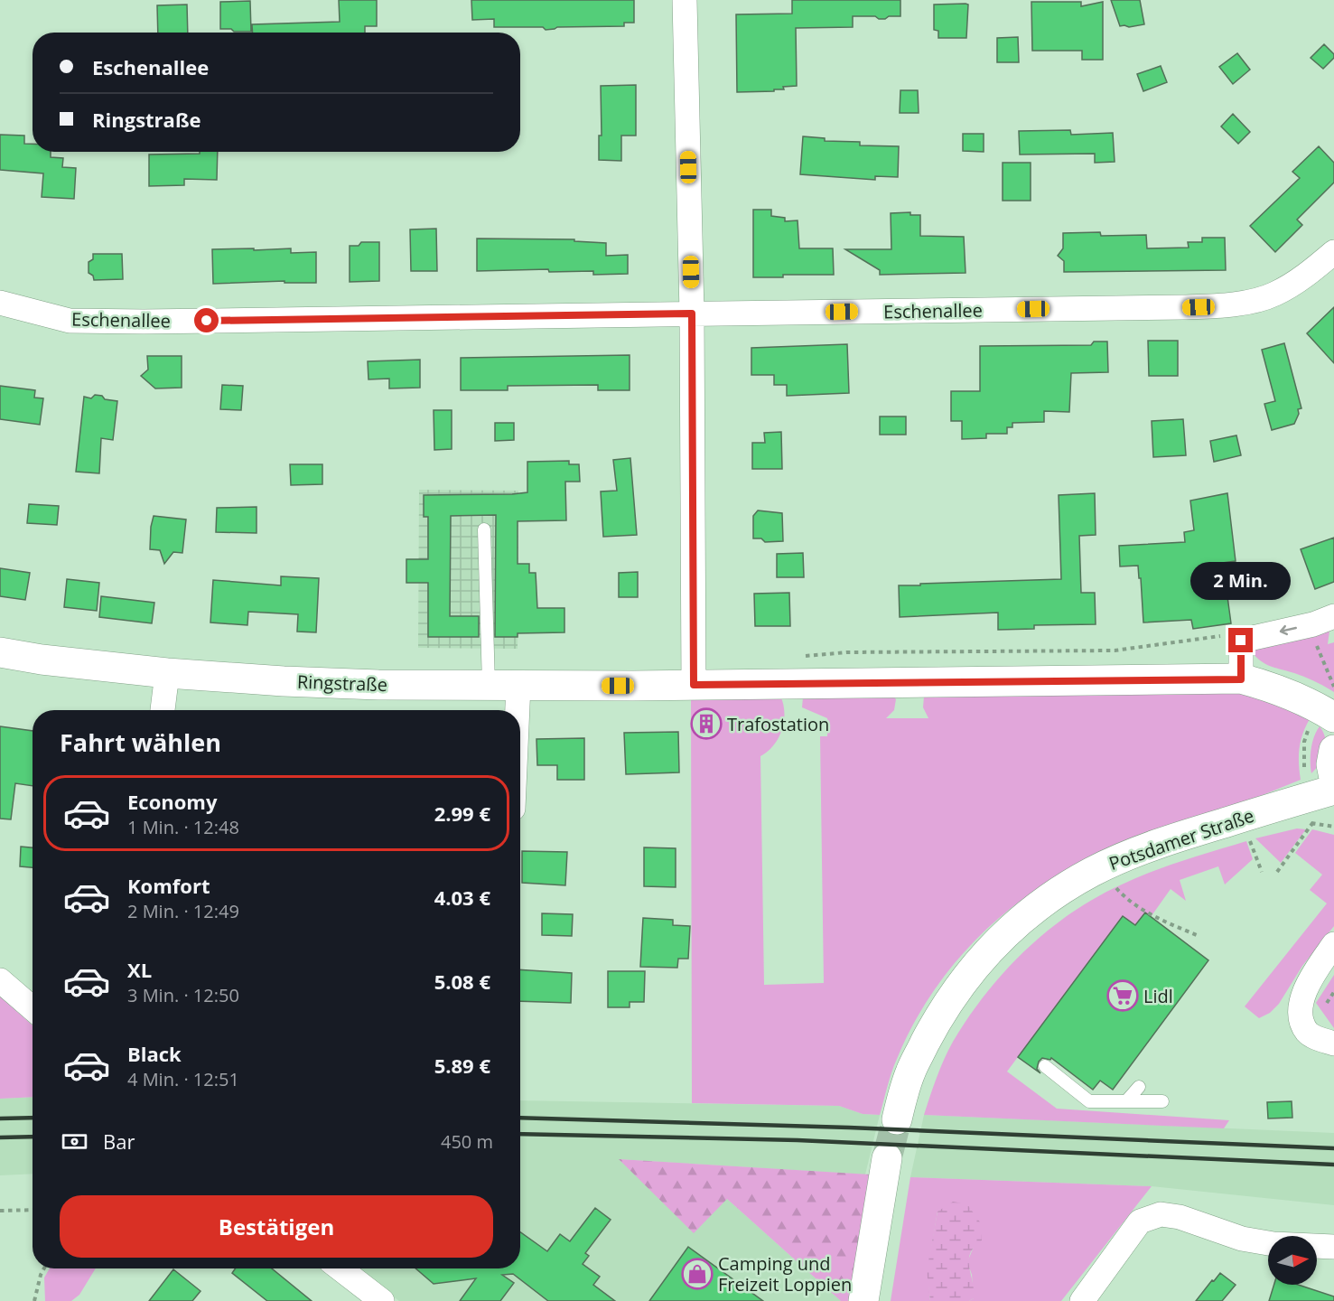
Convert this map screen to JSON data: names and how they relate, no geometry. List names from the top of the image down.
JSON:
{
  "streets": {
    "main road": ["Ringstraße", "Potsdamer Straße"],
    "street": ["Eschenallee"]
  },
  "places": {
    "building": ["Trafostation"],
    "supermarket": ["Lidl"],
    "shop": ["Camping und Freizeit Loppien"]
  },
  "north": "right",
  "page": {
    "banner": ["Eschenallee", "Ringstraße"],
    "bubble": "2 Min.",
    "heading": "Fahrt wählen",
    "list": [
      {
        "name": "Economy",
        "note": "1 Min. · 12:48",
        "value": "2.99 €"
      },
      {
        "name": "Komfort",
        "note": "2 Min. · 12:49",
        "value": "4.03 €"
      },
      {
        "name": "XL",
        "note": "3 Min. · 12:50",
        "value": "5.08 €"
      },
      {
        "name": "Black",
        "note": "4 Min. · 12:51",
        "value": "5.89 €"
      }
    ],
    "pay": ["Bar", "450 m"],
    "buttons": "Bestätigen"
  }
}
